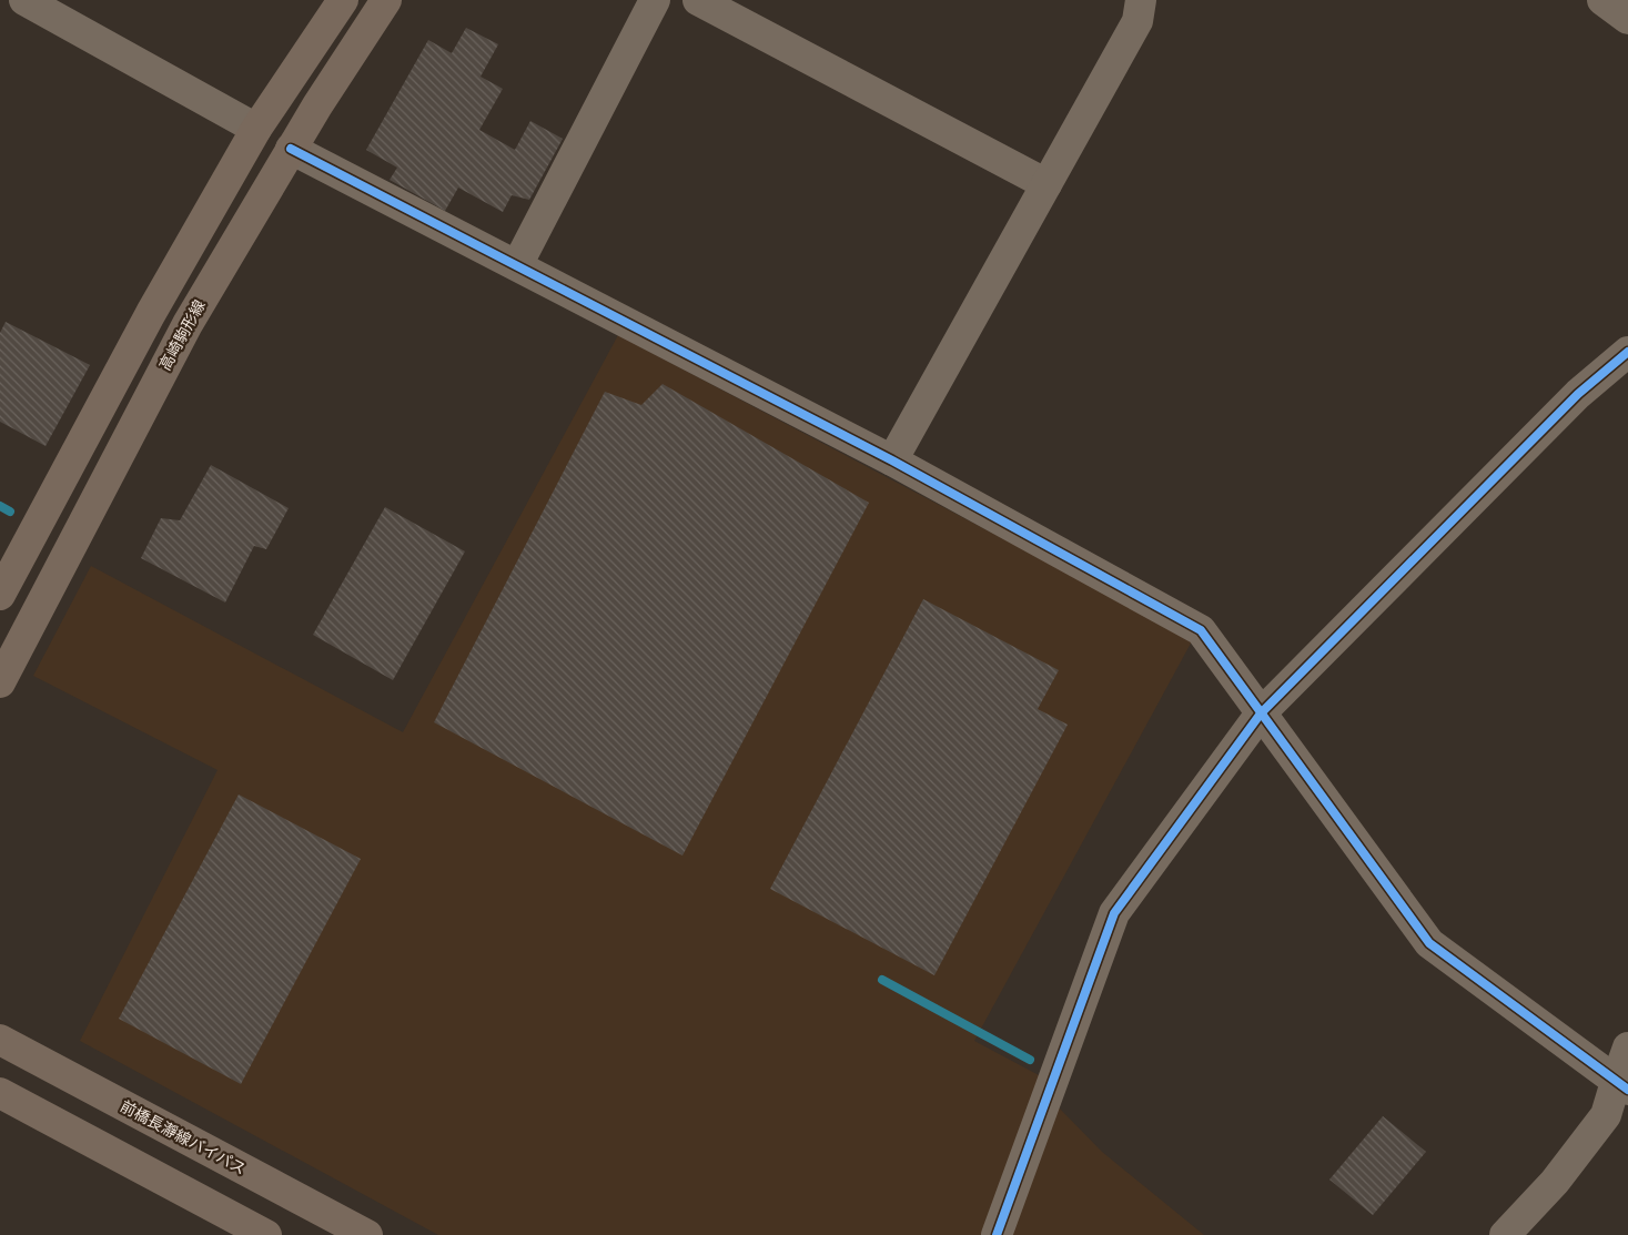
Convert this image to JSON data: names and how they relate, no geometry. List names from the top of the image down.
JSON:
{
  "streets": {
    "main road": ["高崎駒形線", "前橋長瀞線バイパス"]
  }
}
